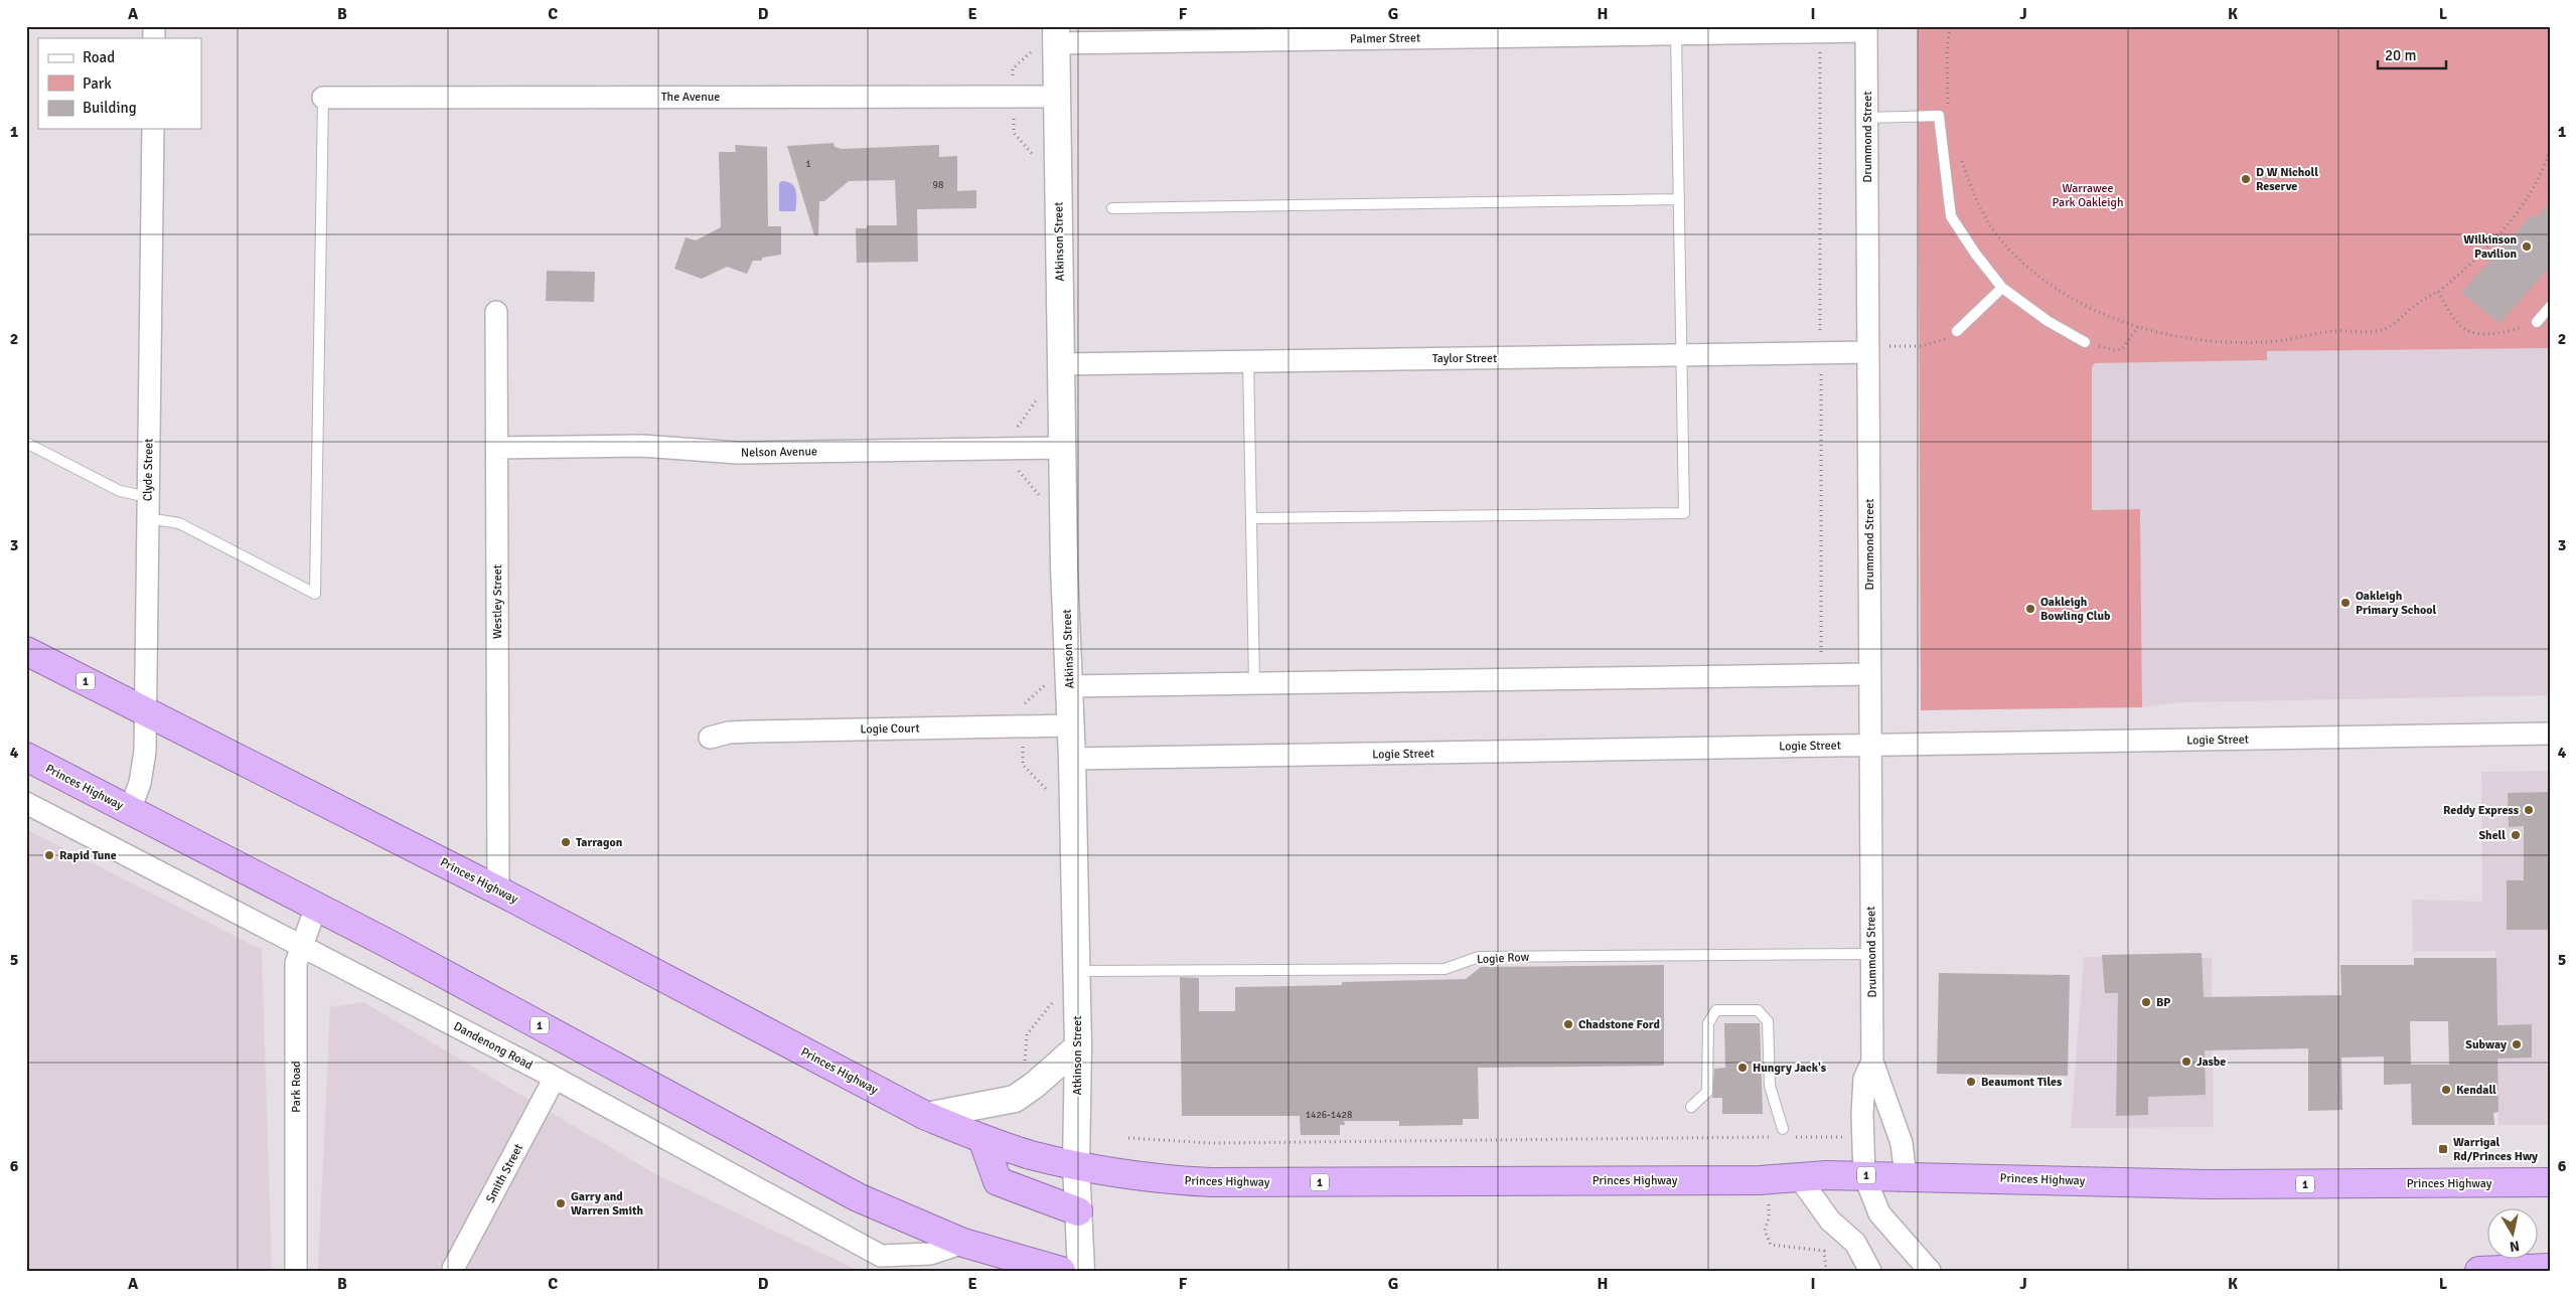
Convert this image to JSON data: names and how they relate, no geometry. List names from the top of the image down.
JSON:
{
  "streets": {
    "highway": ["1", "Princes Highway"],
    "street": [
      "Palmer Street",
      "The Avenue",
      "Drummond Street",
      "Atkinson Street",
      "Taylor Street",
      "Nelson Avenue",
      "Clyde Street",
      "Westley Street",
      "Logie Court",
      "Logie Street",
      "Dandenong Road",
      "Park Road",
      "Smith Street"
    ],
    "lane": ["Logie Row"]
  },
  "crossings": [
    ["Palmer Street", "Drummond Street"],
    ["Palmer Street", "Atkinson Street"],
    ["The Avenue", "Atkinson Street"],
    ["Drummond Street", "Taylor Street"],
    ["Drummond Street", "Logie Street"],
    ["Drummond Street", "Princes Highway"],
    ["Drummond Street", "Logie Row"],
    ["Atkinson Street", "Taylor Street"],
    ["Atkinson Street", "Nelson Avenue"],
    ["Atkinson Street", "Logie Court"],
    ["Atkinson Street", "Logie Street"],
    ["Atkinson Street", "Princes Highway"],
    ["Atkinson Street", "Logie Row"],
    ["Nelson Avenue", "Westley Street"],
    ["Clyde Street", "Princes Highway"],
    ["Westley Street", "Princes Highway"],
    ["Princes Highway", "Dandenong Road"],
    ["Princes Highway", "Park Road"],
    ["Dandenong Road", "Park Road"],
    ["Dandenong Road", "Smith Street"]
  ],
  "parks": ["Warrawee Park Oakleigh"],
  "places": {
    "other": [
      "D W Nicholl Reserve",
      "Wilkinson Pavilion",
      "Oakleigh Primary School",
      "Oakleigh Bowling Club",
      "Reddy Express",
      "Shell",
      "Tarragon",
      "Rapid Tune",
      "BP",
      "Chadstone Ford",
      "Subway",
      "Jasbe",
      "Hungry Jack's",
      "Beaumont Tiles",
      "Kendall",
      "Garry and Warren Smith"
    ],
    "transit": ["Warrigal Rd/Princes Hwy"]
  },
  "house_numbers": ["1", "98", "1426-1428"],
  "legend": ["Road", "Park", "Building"],
  "scale_bar": "20 m",
  "north": "bottom",
  "grid": {
    "columns": [
      "A",
      "B",
      "C",
      "D",
      "E",
      "F",
      "G",
      "H",
      "I",
      "J",
      "K",
      "L"
    ],
    "rows": [
      "1",
      "2",
      "3",
      "4",
      "5",
      "6"
    ]
  }
}
